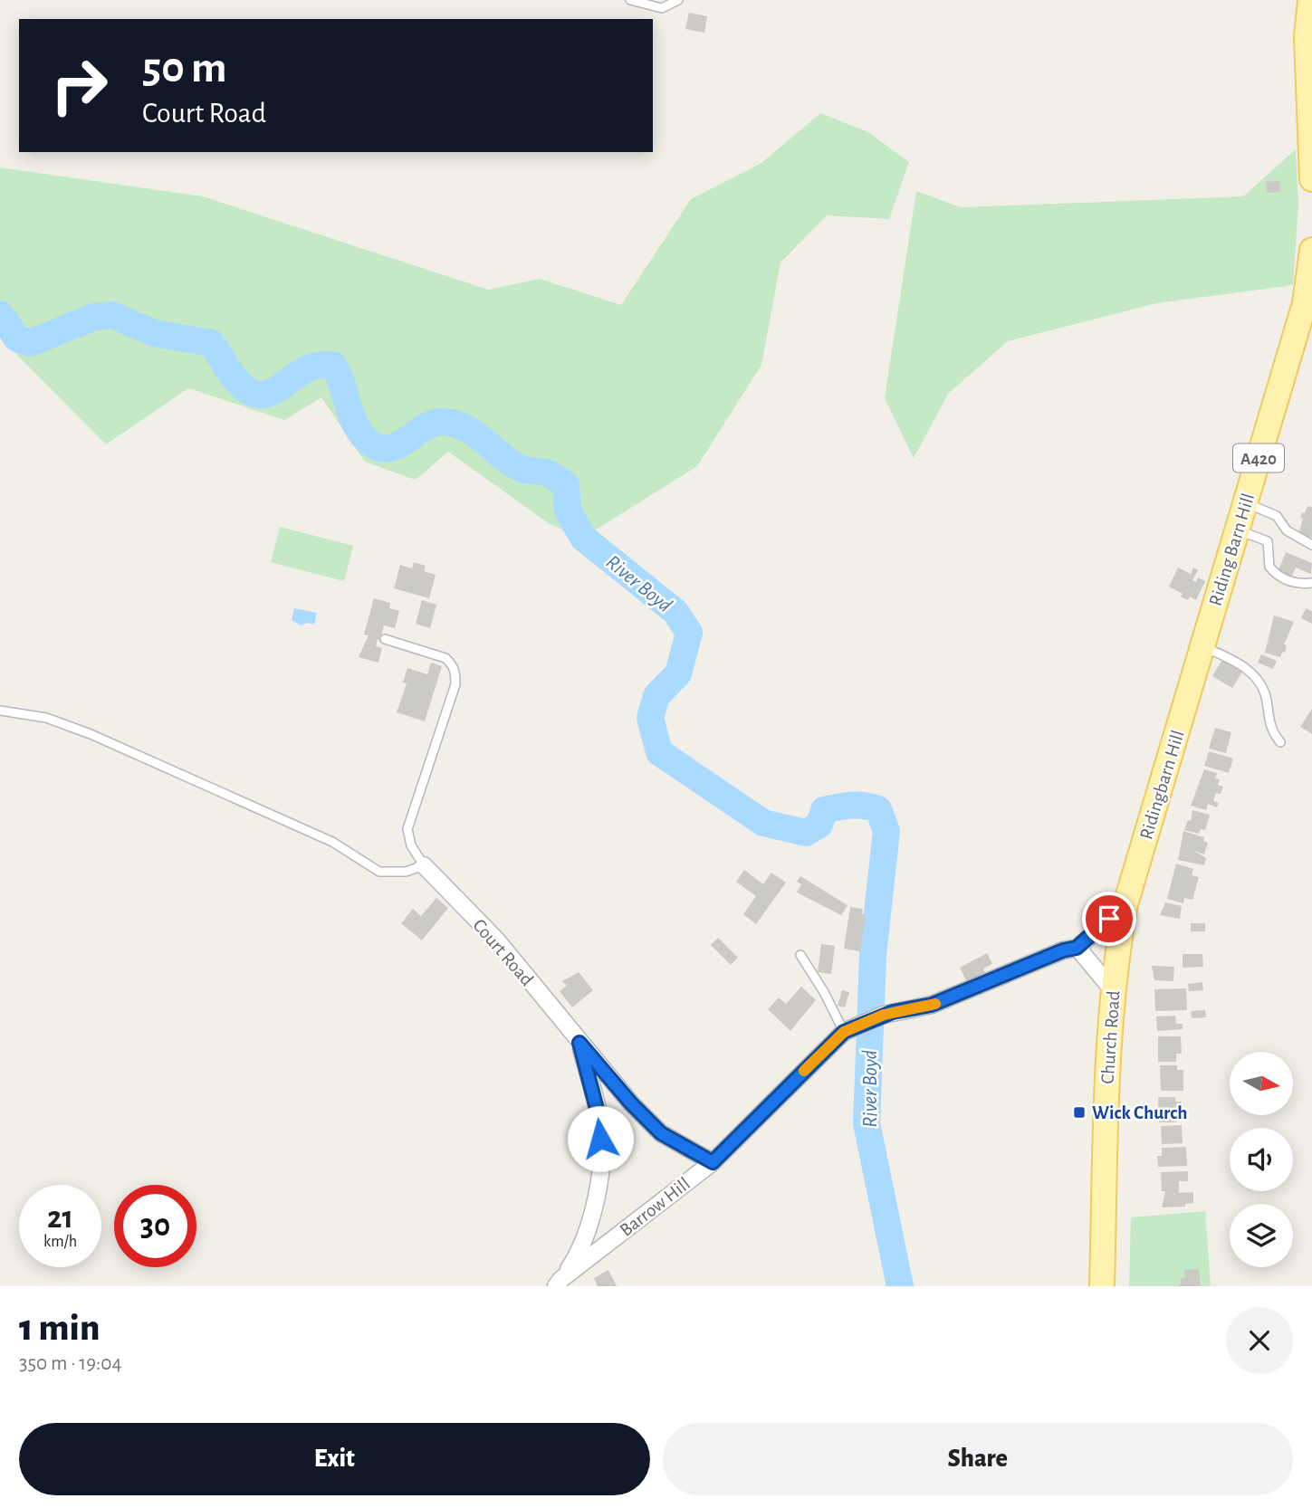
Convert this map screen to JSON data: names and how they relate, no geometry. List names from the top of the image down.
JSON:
{
  "streets": {
    "main road": [
      "A420",
      "Riding Barn Hill",
      "Ridingbarn Hill",
      "Church Road"
    ],
    "street": ["Court Road", "Barrow Hill"]
  },
  "crossings": [
    ["Riding Barn Hill", "Ridingbarn Hill"],
    ["Ridingbarn Hill", "Church Road"],
    ["Ridingbarn Hill", "Barrow Hill"],
    ["Court Road", "Barrow Hill"],
    ["Church Road", "Barrow Hill"]
  ],
  "water": ["River Boyd"],
  "places": {
    "transit": ["Wick Church"]
  },
  "north": "right",
  "page": {
    "turn": ["50 m", "Court Road"],
    "speed": "21 km/h",
    "limit": "30",
    "heading": ["1 min", "350 m · 19:04"],
    "buttons": ["Exit", "Share"]
  }
}
